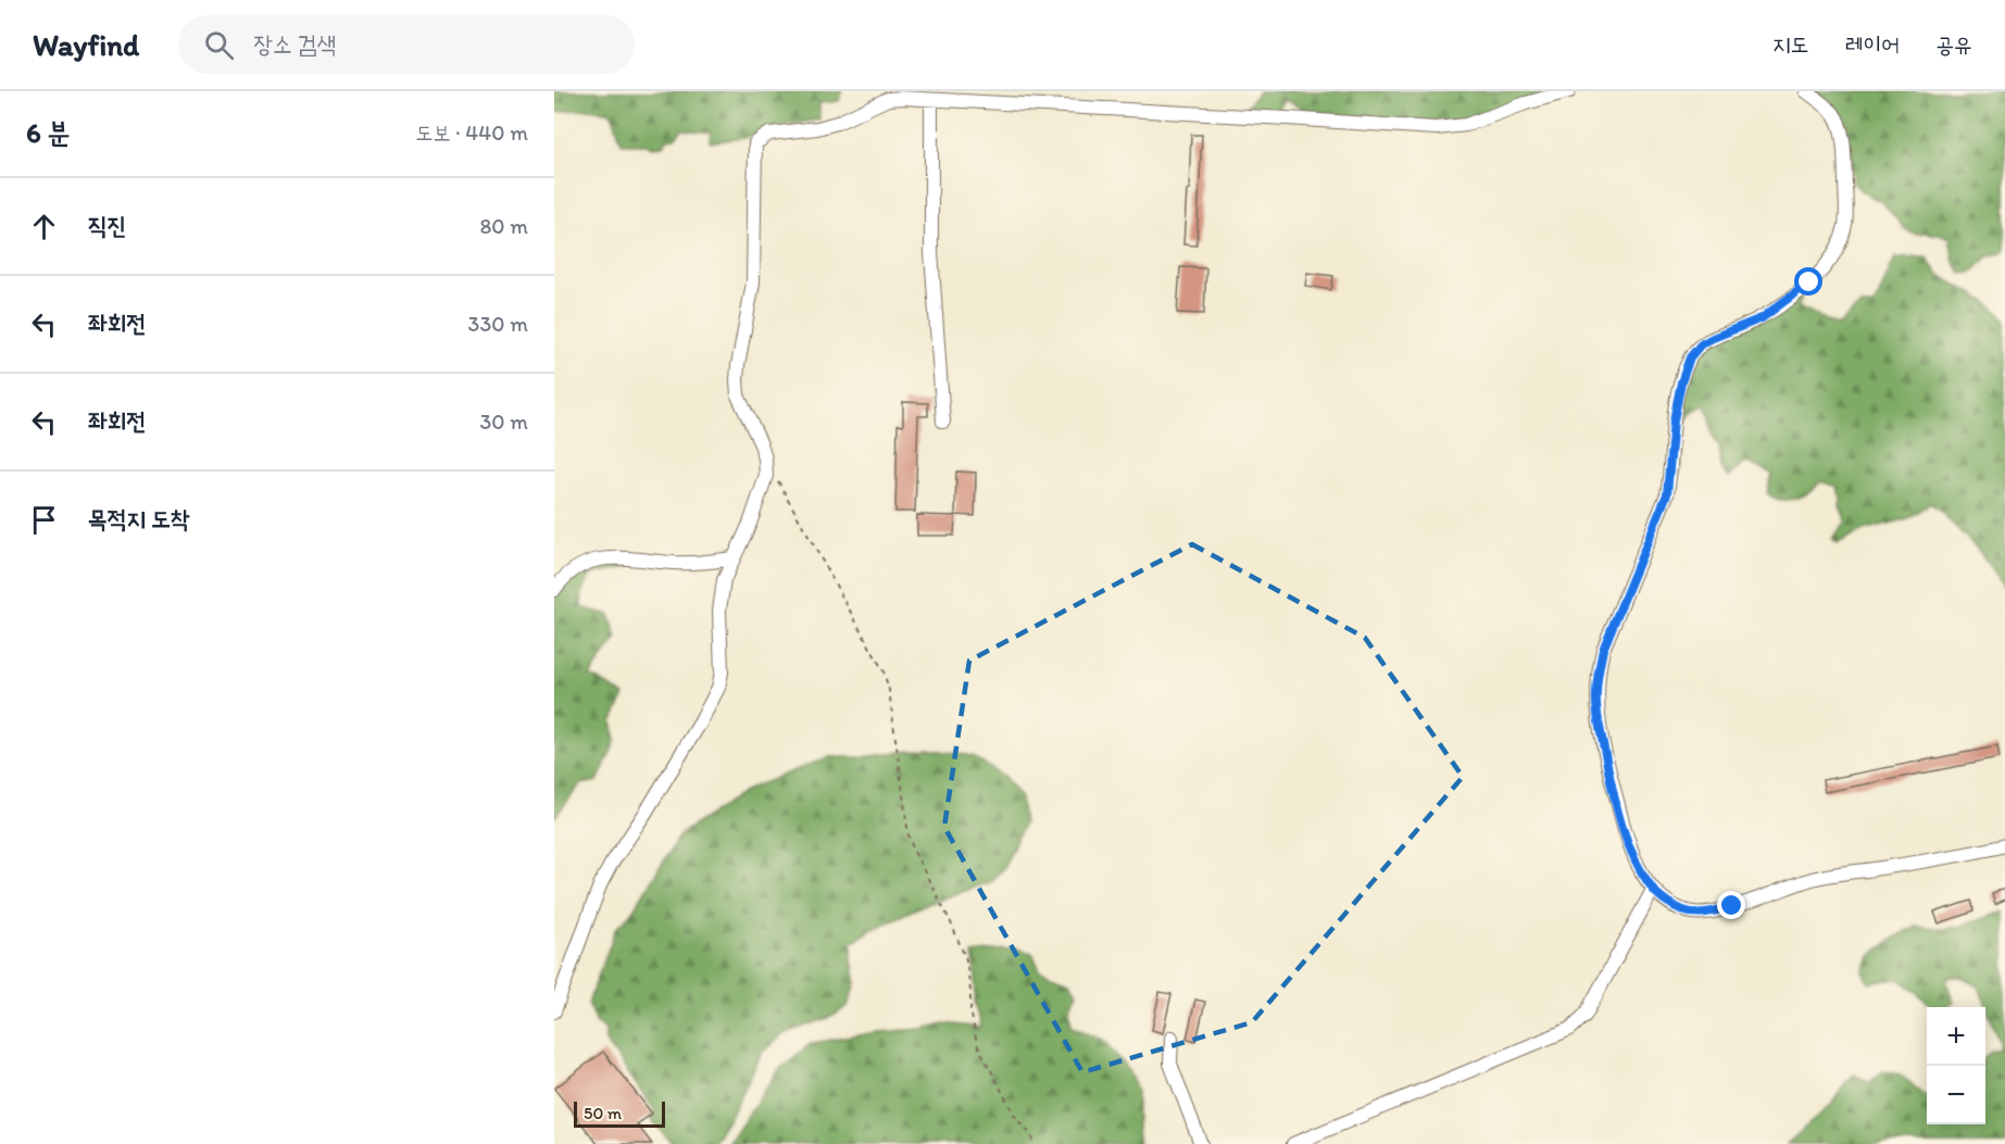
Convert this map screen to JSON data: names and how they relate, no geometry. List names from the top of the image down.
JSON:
{
  "scale_bar": "50 m",
  "page": {
    "header": "Wayfind",
    "search": "장소 검색",
    "nav": ["지도", "레이어", "공유"],
    "heading": ["6 분", "도보 · 440 m"],
    "list": [
      ["직진", "80 m"],
      ["좌회전", "330 m"],
      ["좌회전", "30 m"],
      "목적지 도착"
    ],
    "map_buttons": ["+", "−"],
    "scale": "50 m"
  }
}
